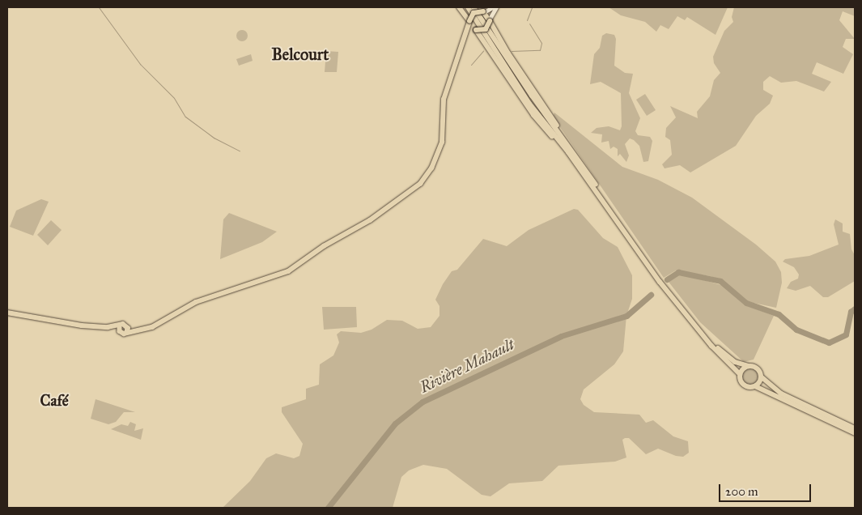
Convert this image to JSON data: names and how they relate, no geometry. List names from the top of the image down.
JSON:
{
  "districts": ["Belcourt", "Café"],
  "water": ["Rivière Mahault"],
  "scale_bar": "200 m"
}
